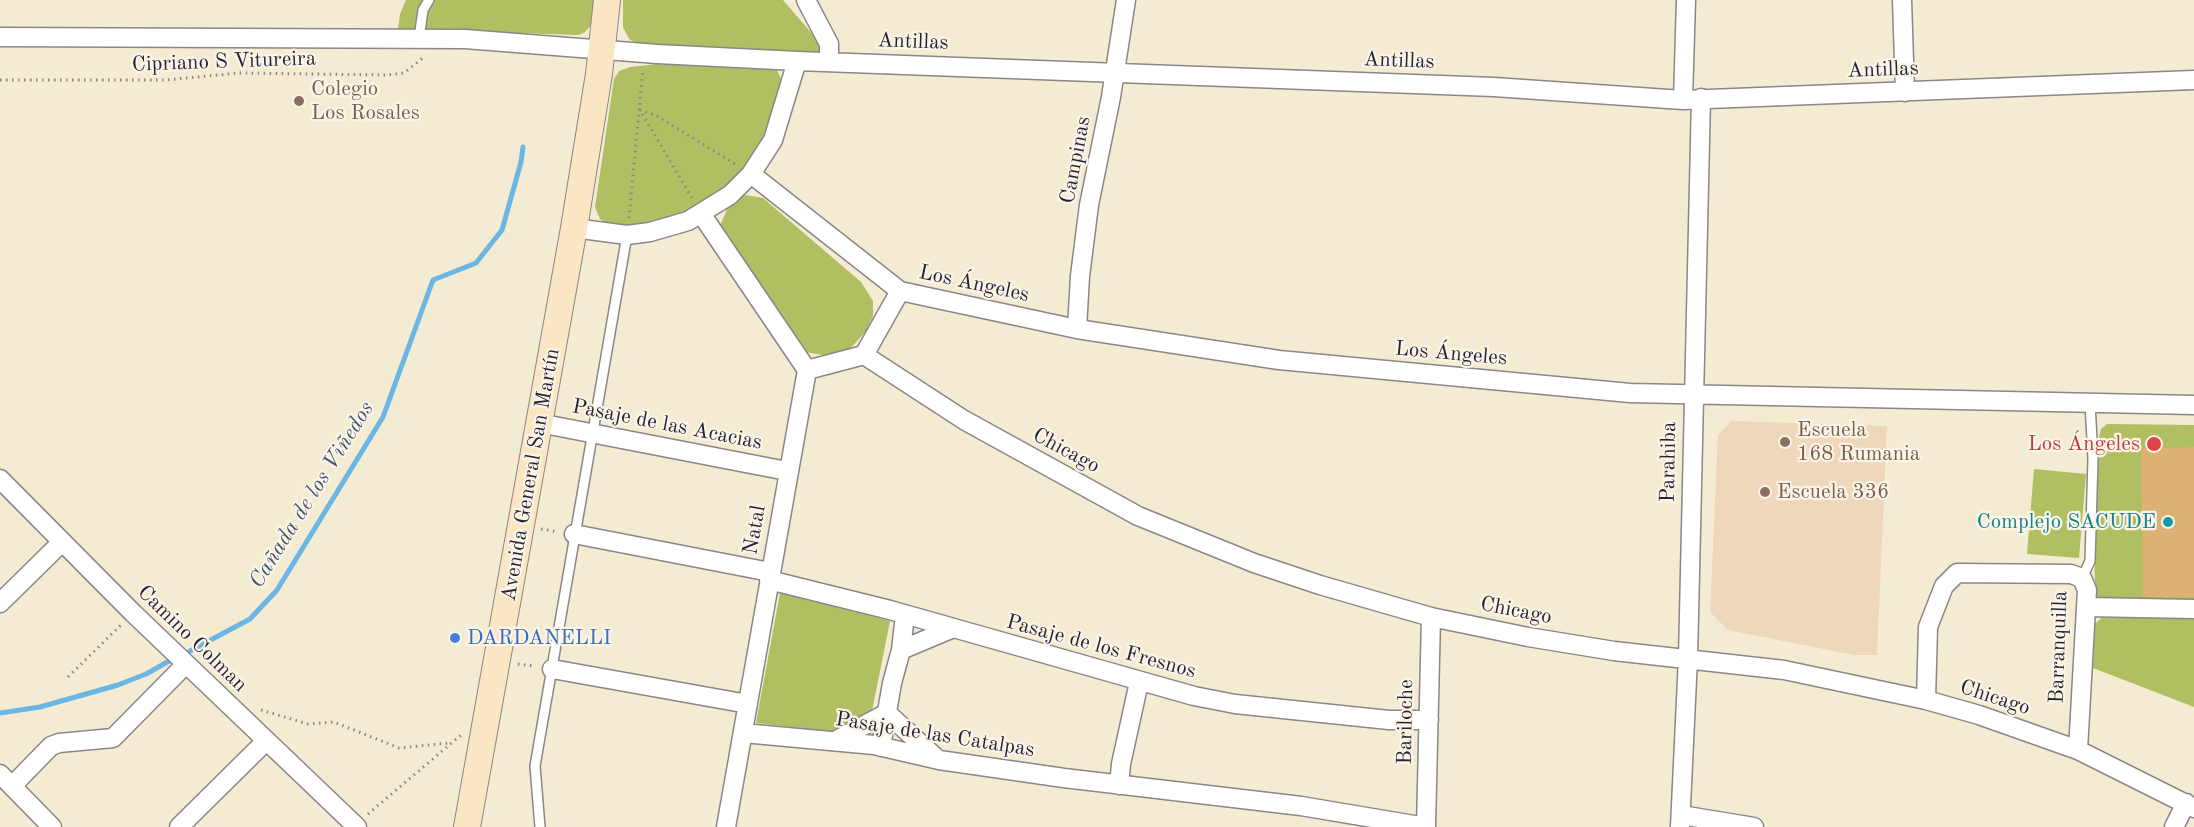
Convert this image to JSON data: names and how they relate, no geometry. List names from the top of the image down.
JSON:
{
  "streets": {
    "main road": ["Avenida General San Martín"],
    "street": [
      "Antillas",
      "Campinas",
      "Los Ángeles",
      "Pasaje de las Acacias",
      "Chicago",
      "Parahiba",
      "Natal",
      "Camino Colman",
      "Pasaje de los Fresnos",
      "Barranquilla",
      "Bariloche",
      "Pasaje de las Catalpas"
    ],
    "path": ["Cipriano S Vitureira"]
  },
  "crossings": [
    ["Antillas", "Cipriano S Vitureira"],
    ["Antillas", "Campinas"],
    ["Antillas", "Parahiba"],
    ["Antillas", "Avenida General San Martín"],
    ["Campinas", "Los Ángeles"],
    ["Los Ángeles", "Parahiba"],
    ["Los Ángeles", "Barranquilla"],
    ["Pasaje de las Acacias", "Avenida General San Martín"],
    ["Pasaje de las Acacias", "Natal"],
    ["Chicago", "Parahiba"],
    ["Chicago", "Barranquilla"],
    ["Chicago", "Bariloche"],
    ["Natal", "Pasaje de los Fresnos"],
    ["Natal", "Pasaje de las Catalpas"],
    ["Pasaje de los Fresnos", "Bariloche"],
    ["Bariloche", "Pasaje de las Catalpas"]
  ],
  "water": ["Cañada de los Viñedos"],
  "places": [
    "Colegio Los Rosales",
    "Escuela 168 Rumania",
    "Los Ángeles",
    "Escuela 336",
    "Complejo SACUDE",
    "DARDANELLI"
  ]
}
